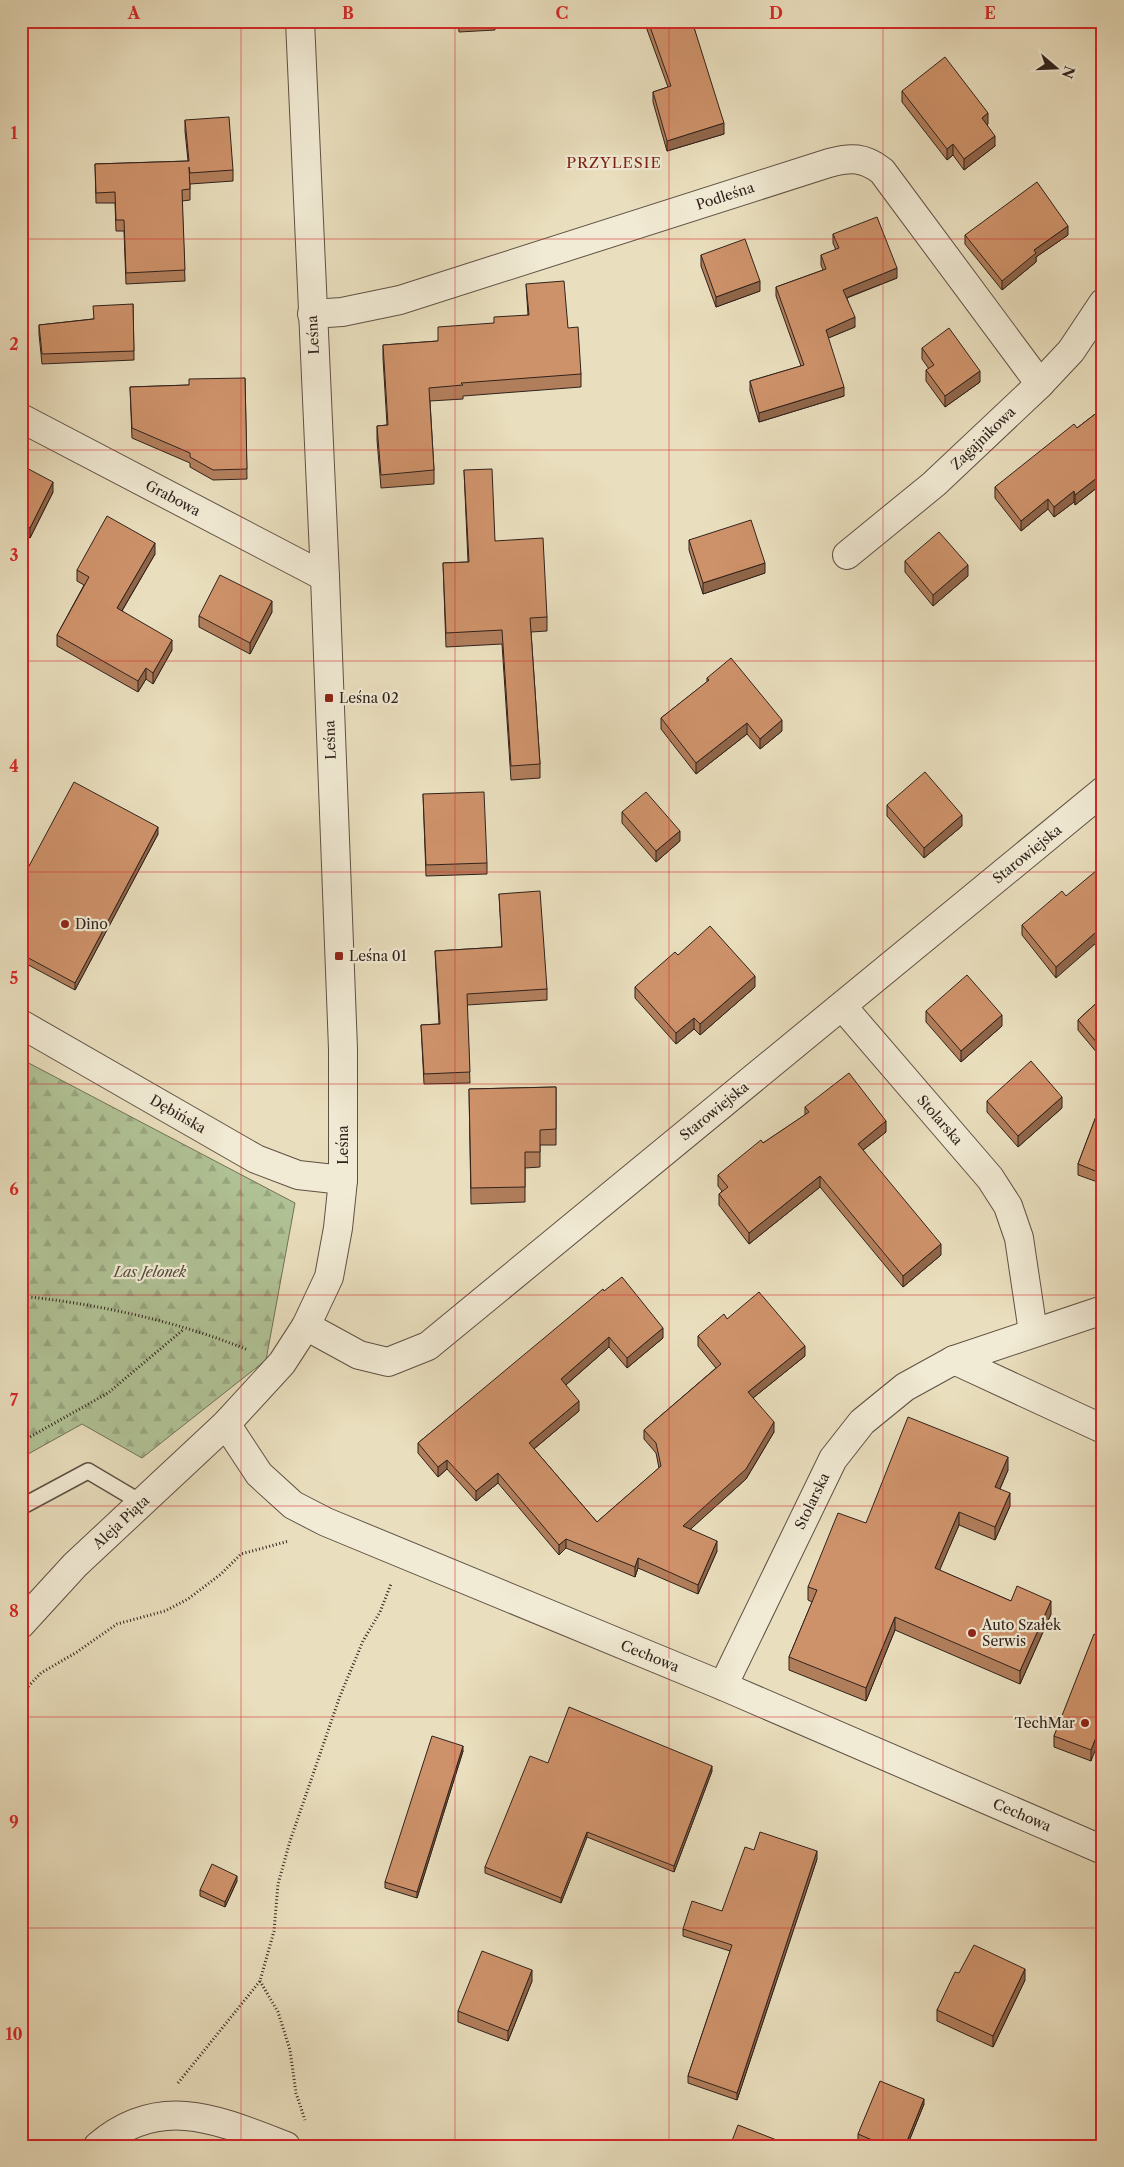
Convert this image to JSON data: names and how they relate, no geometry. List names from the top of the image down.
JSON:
{
  "streets": {
    "street": [
      "Podleśna",
      "Leśna",
      "Zagajnikowa",
      "Grabowa",
      "Starowiejska",
      "Dębińska",
      "Stolarska",
      "Aleja Piąta",
      "Cechowa"
    ]
  },
  "crossings": [
    ["Podleśna", "Leśna"],
    ["Podleśna", "Zagajnikowa"],
    ["Leśna", "Grabowa"],
    ["Leśna", "Starowiejska"],
    ["Leśna", "Dębińska"],
    ["Leśna", "Aleja Piąta"],
    ["Leśna", "Cechowa"],
    ["Starowiejska", "Stolarska"],
    ["Stolarska", "Cechowa"],
    ["Aleja Piąta", "Cechowa"]
  ],
  "districts": ["PRZYLESIE"],
  "parks": ["Las Jelonek"],
  "places": {
    "transit": ["Leśna 02", "Leśna 01"],
    "other": ["Dino", "Auto Szałek Serwis", "TechMar"]
  },
  "north": "right",
  "grid": {
    "columns": [
      "A",
      "B",
      "C",
      "D",
      "E"
    ],
    "rows": [
      "1",
      "2",
      "3",
      "4",
      "5",
      "6",
      "7",
      "8",
      "9",
      "10"
    ]
  }
}
